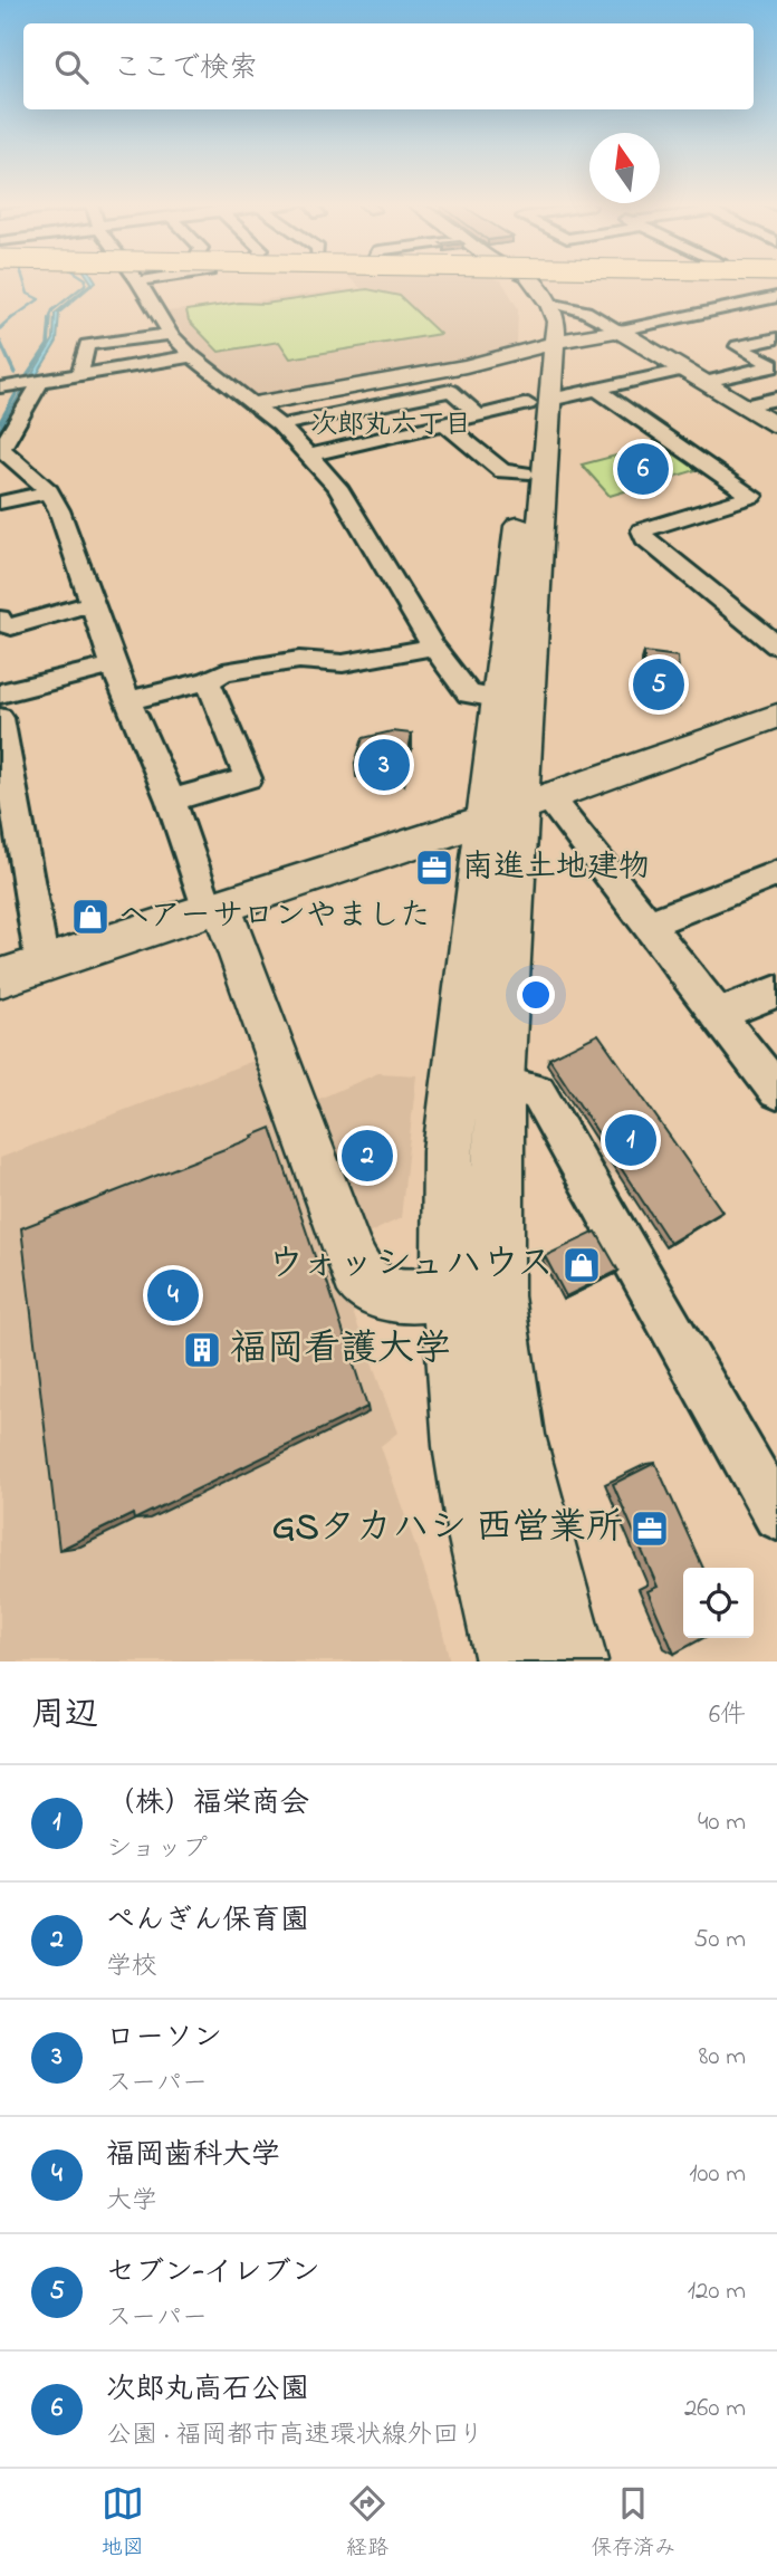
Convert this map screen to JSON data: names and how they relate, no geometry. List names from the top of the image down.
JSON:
{
  "districts": ["次郎丸六丁目"],
  "places": {
    "office": ["南進土地建物", "GSタカハシ 西営業所"],
    "shop": ["ヘアーサロンやました", "ウォッシュハウス"],
    "building": ["福岡看護大学"]
  },
  "north": "top",
  "page": {
    "search": "ここで検索",
    "pins": [
      "6",
      "5",
      "3",
      "1",
      "2",
      "4"
    ],
    "heading": ["周辺", "6件"],
    "list": [
      {
        "mark": "1",
        "name": "（株）福栄商会",
        "note": "ショップ",
        "value": "40 m"
      },
      {
        "mark": "2",
        "name": "ぺんぎん保育園",
        "note": "学校",
        "value": "50 m"
      },
      {
        "mark": "3",
        "name": "ローソン",
        "note": "スーパー",
        "value": "80 m"
      },
      {
        "mark": "4",
        "name": "福岡歯科大学",
        "note": "大学",
        "value": "100 m"
      },
      {
        "mark": "5",
        "name": "セブン-イレブン",
        "note": "スーパー",
        "value": "120 m"
      },
      {
        "mark": "6",
        "name": "次郎丸高石公園",
        "note": "公園 · 福岡都市高速環状線外回り",
        "value": "260 m"
      }
    ],
    "nav": ["地図", "経路", "保存済み"]
  }
}
